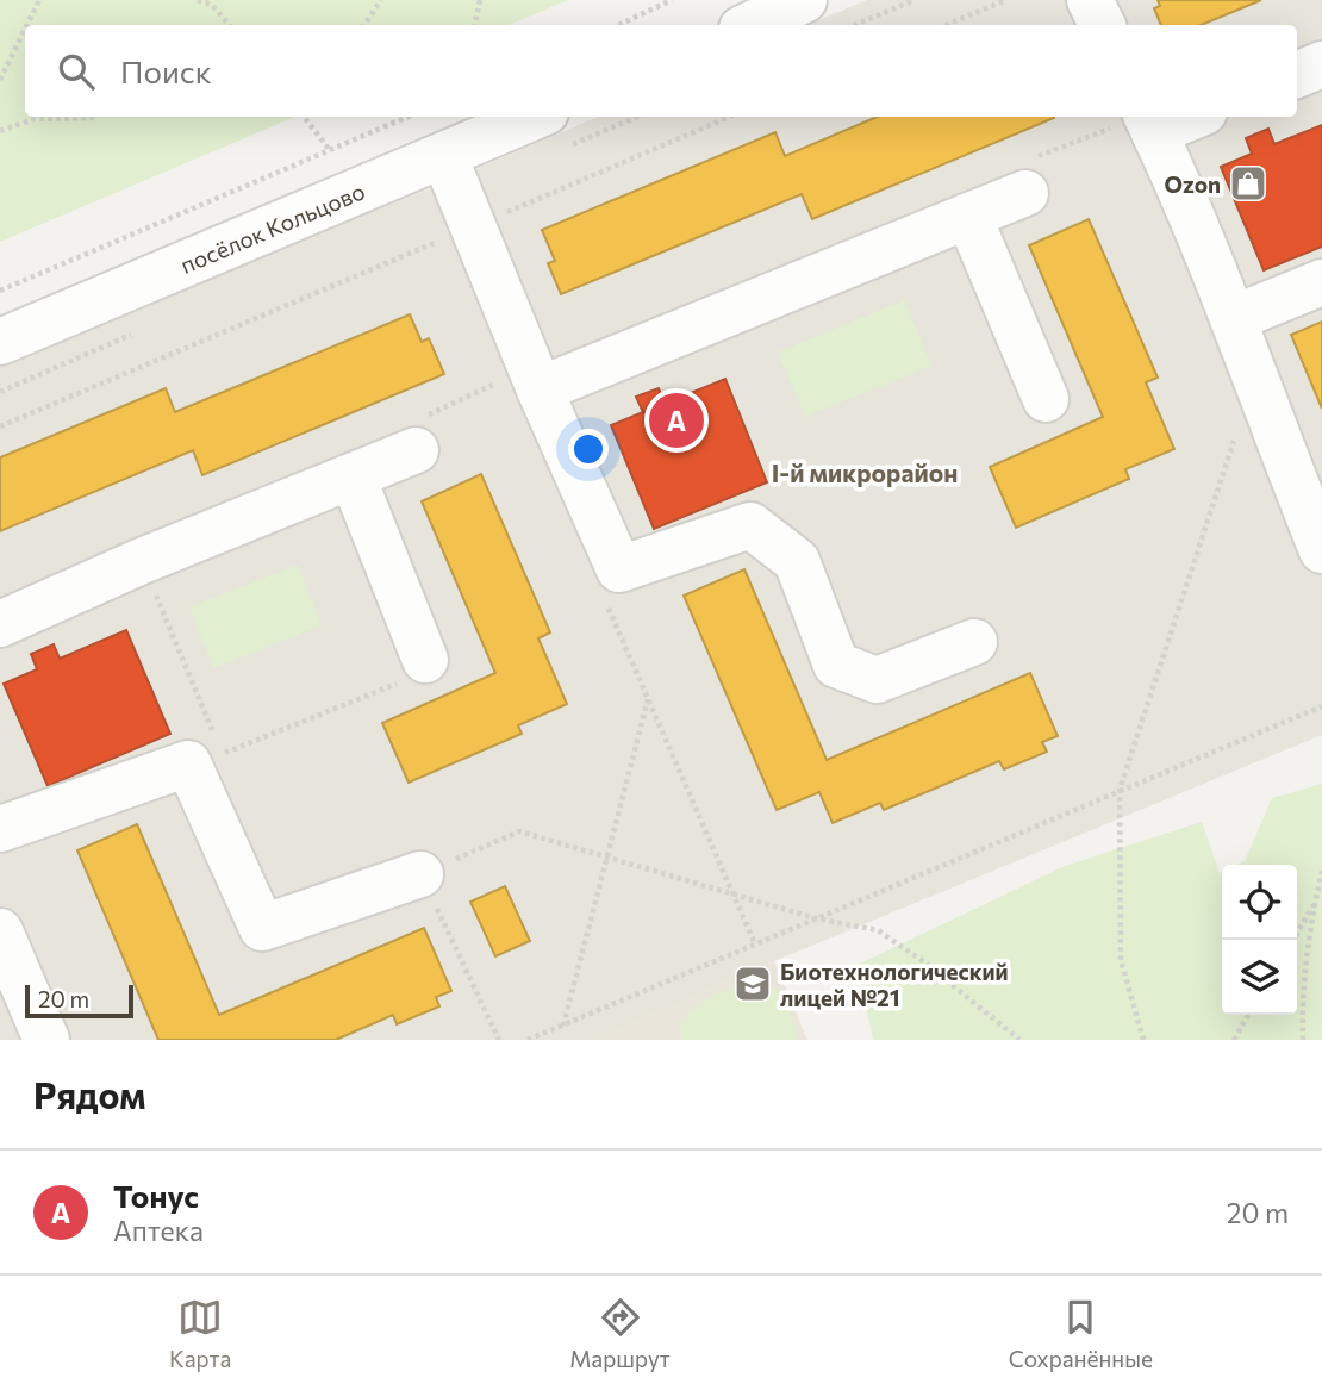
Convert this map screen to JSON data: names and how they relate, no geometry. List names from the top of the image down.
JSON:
{
  "streets": {
    "street": ["посёлок Кольцово"]
  },
  "districts": ["I-й микрорайон"],
  "places": {
    "shop": ["Ozon"],
    "school or university": ["Биотехнологический лицей №21"]
  },
  "scale_bar": "20 m",
  "page": {
    "search": "Поиск",
    "pins": "A",
    "scale": "20 m",
    "heading": "Рядом",
    "list": [
      {
        "mark": "A",
        "name": "Тонус",
        "note": "Аптека",
        "value": "20 m"
      }
    ],
    "nav": ["Карта", "Маршрут", "Сохранённые"]
  }
}
